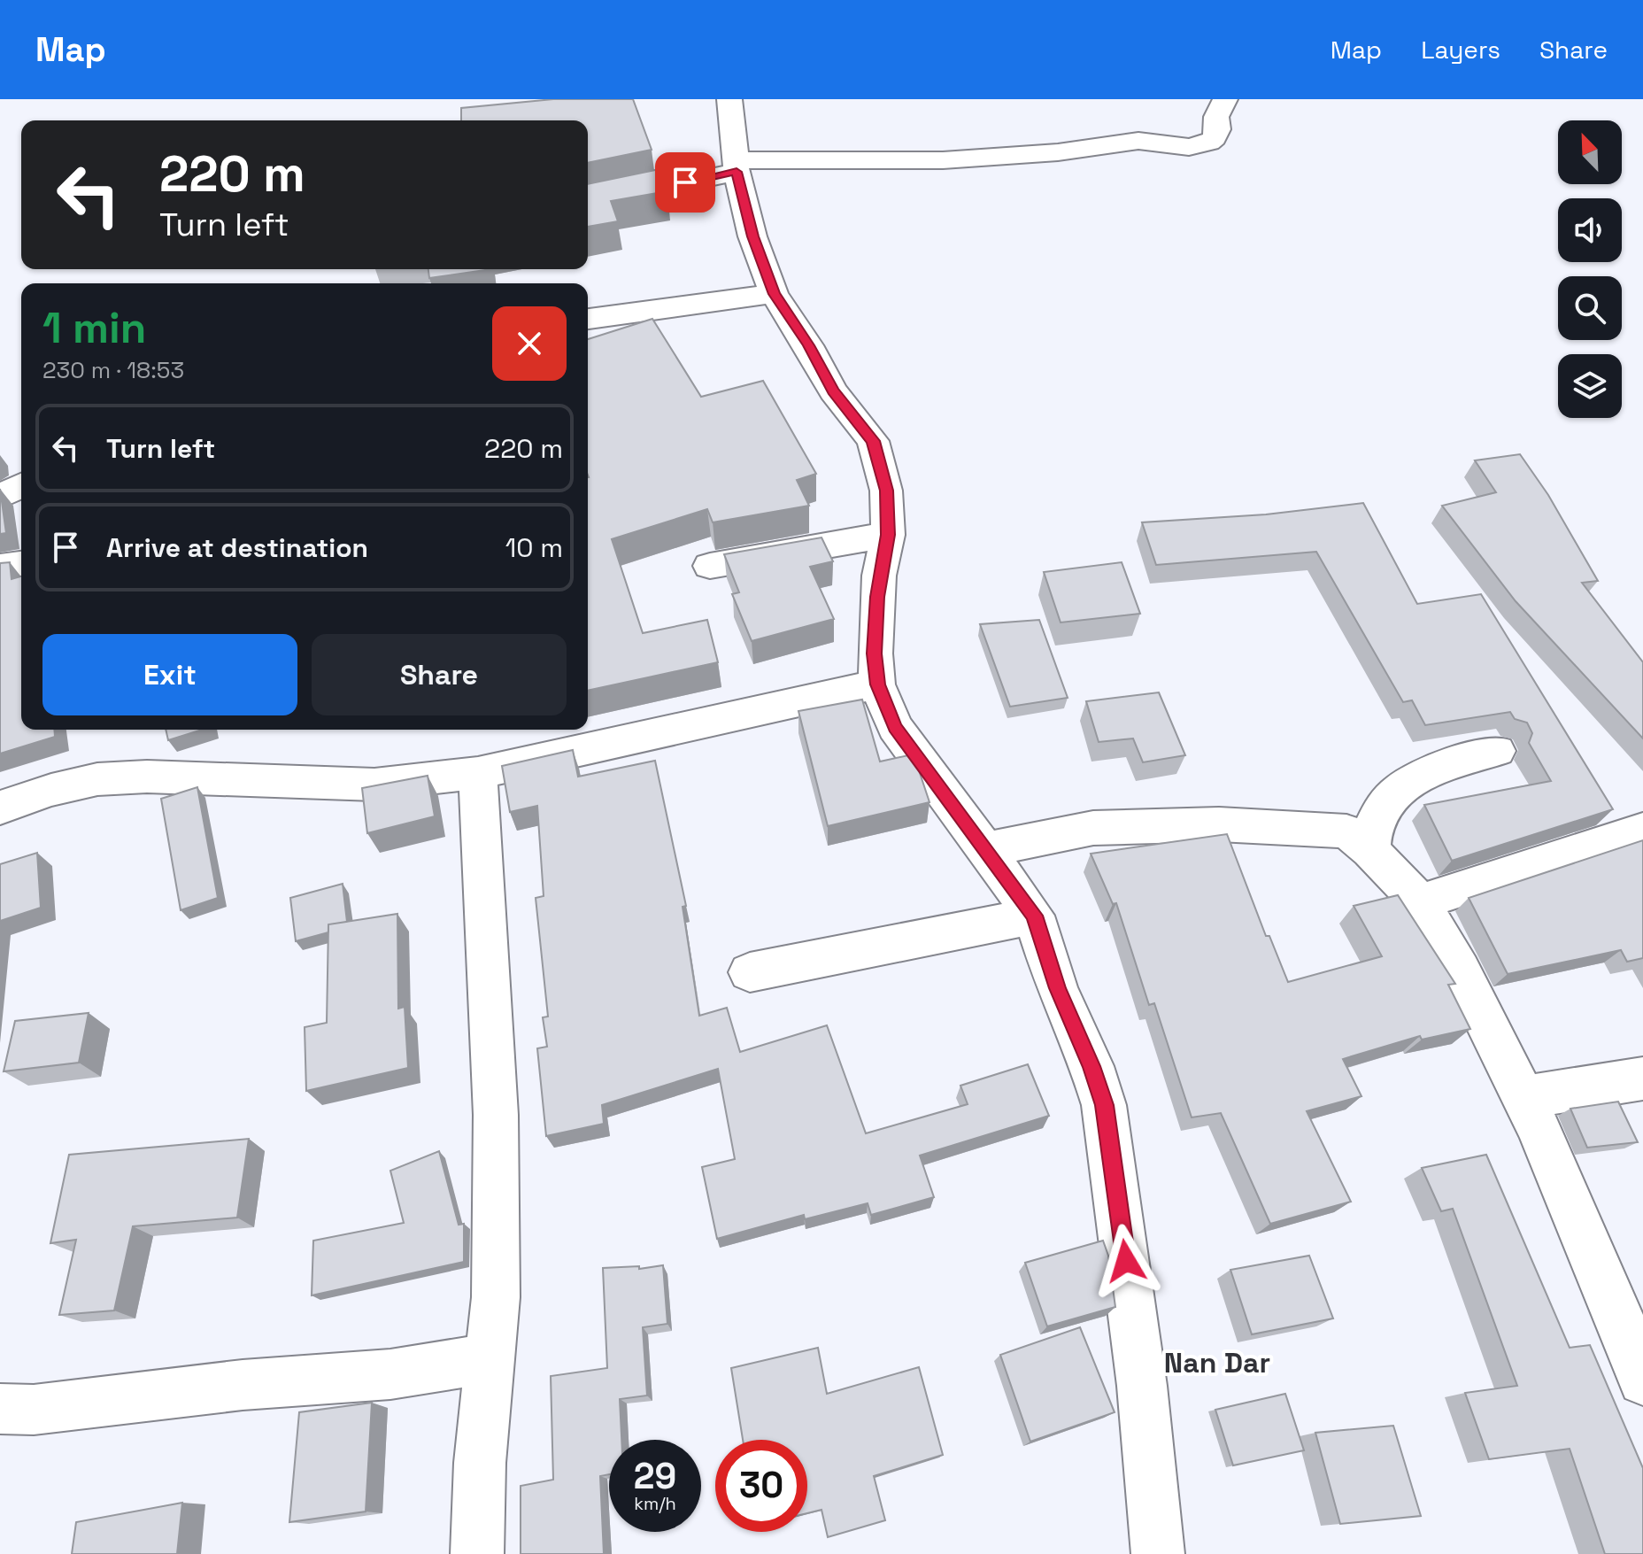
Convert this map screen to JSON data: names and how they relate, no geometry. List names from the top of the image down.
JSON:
{
  "districts": ["Nan Dar"],
  "north": "top left",
  "page": {
    "header": "Map",
    "nav": ["Map", "Layers", "Share"],
    "turn": ["220 m", "Turn left"],
    "heading": ["1 min", "230 m · 18:53"],
    "list": [
      {
        "name": "Turn left",
        "value": "220 m"
      },
      {
        "name": "Arrive at destination",
        "value": "10 m"
      }
    ],
    "buttons": ["Exit", "Share"],
    "speed": "29 km/h",
    "limit": "30"
  }
}
